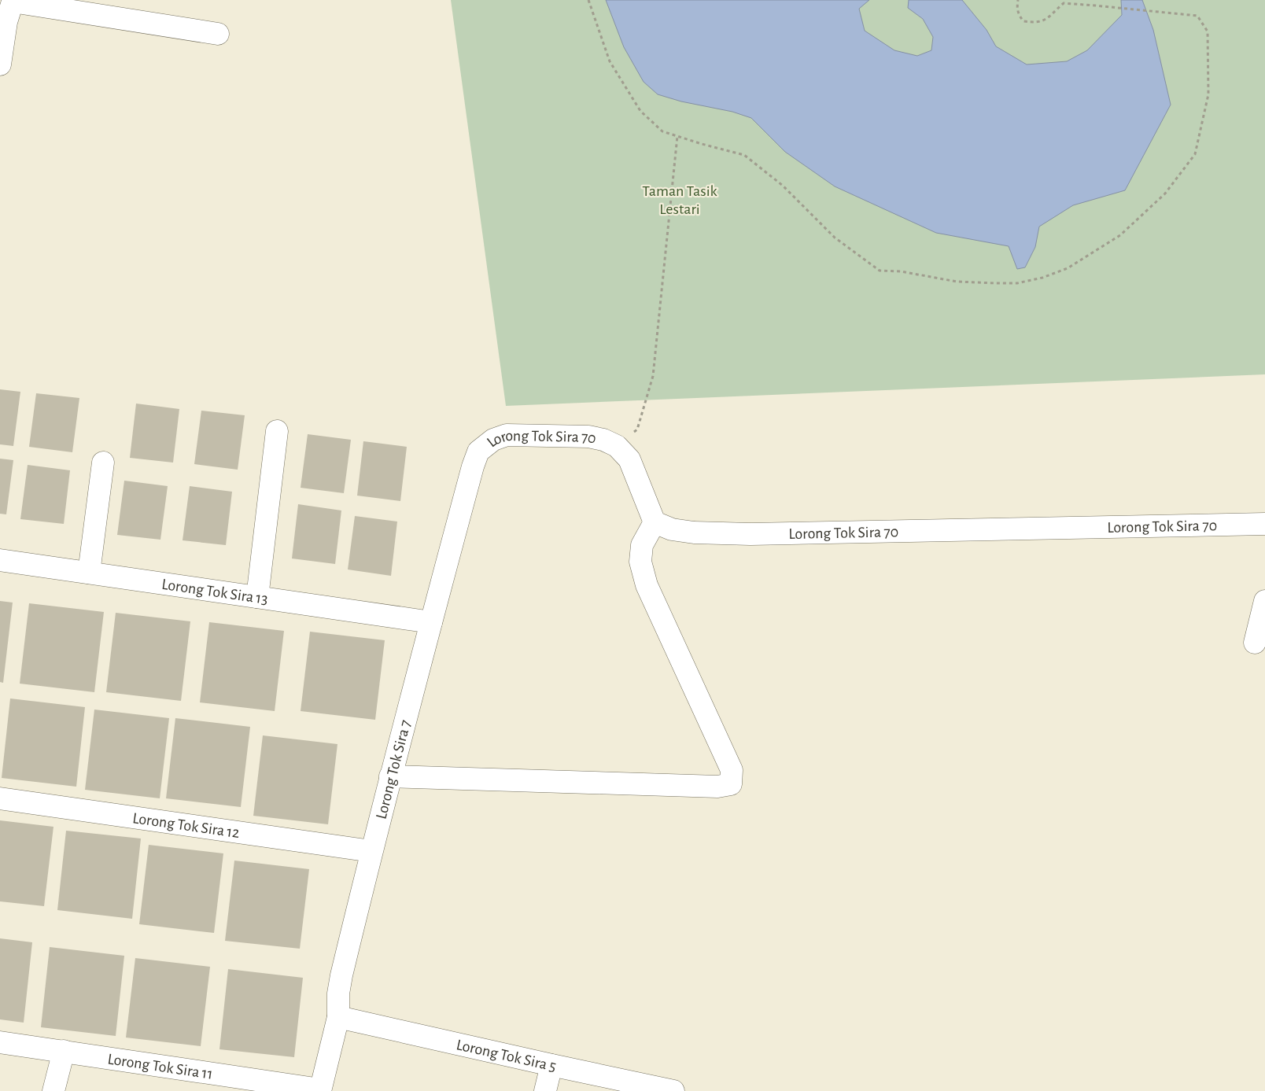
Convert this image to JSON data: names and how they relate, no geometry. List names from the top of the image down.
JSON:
{
  "streets": {
    "street": [
      "Lorong Tok Sira 70",
      "Lorong Tok Sira 13",
      "Lorong Tok Sira 7",
      "Lorong Tok Sira 12",
      "Lorong Tok Sira 5",
      "Lorong Tok Sira 11"
    ]
  },
  "crossings": [
    ["Lorong Tok Sira 70", "Lorong Tok Sira 7"],
    ["Lorong Tok Sira 13", "Lorong Tok Sira 7"],
    ["Lorong Tok Sira 7", "Lorong Tok Sira 12"],
    ["Lorong Tok Sira 7", "Lorong Tok Sira 5"],
    ["Lorong Tok Sira 7", "Lorong Tok Sira 11"]
  ],
  "parks": ["Taman Tasik Lestari"]
}
